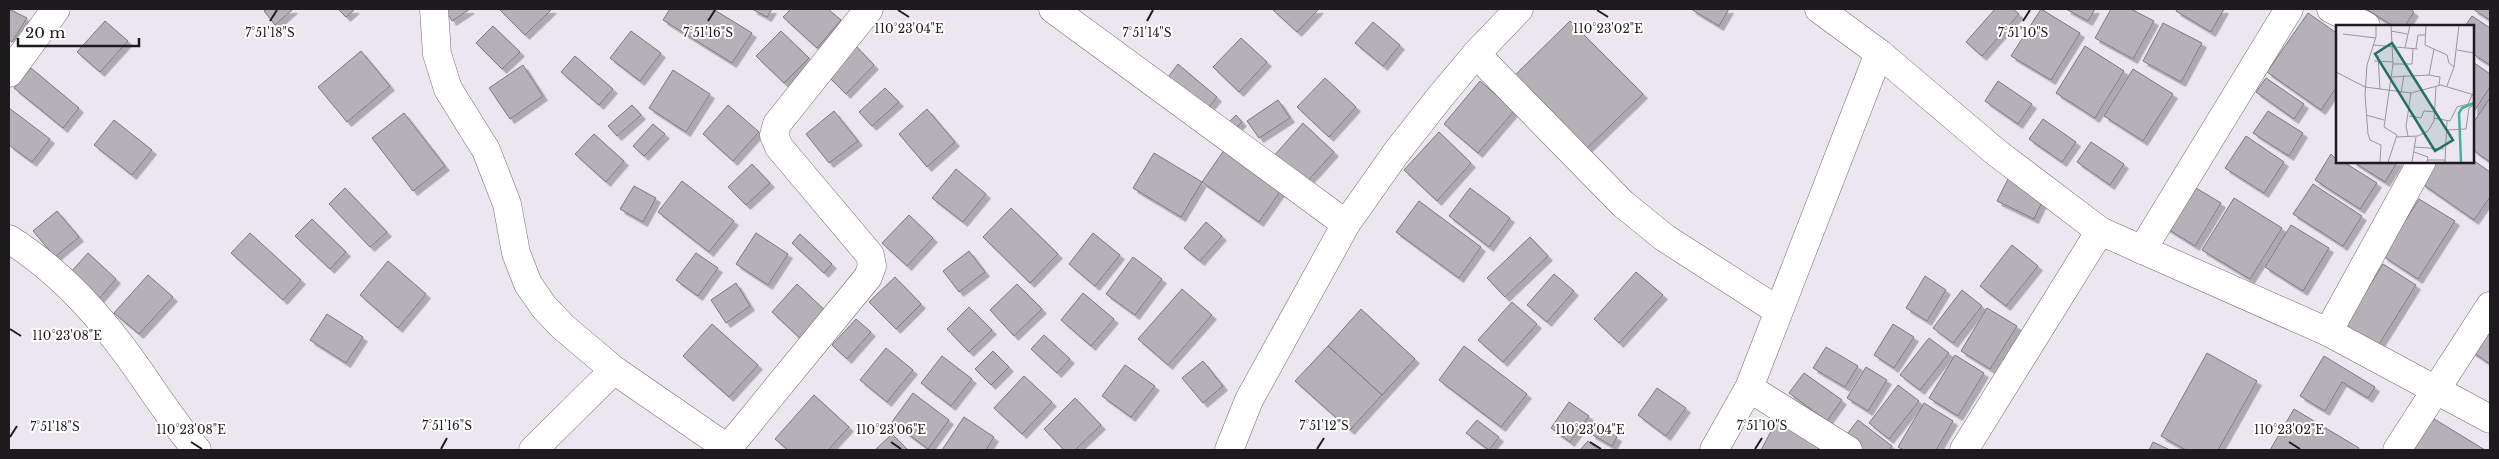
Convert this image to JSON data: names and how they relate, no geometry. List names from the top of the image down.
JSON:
{
  "scale_bar": "20 m",
  "coordinates": [
    "110°23'04\"E",
    "110°23'02\"E",
    "7°51'18\"S",
    "7°51'16\"S",
    "7°51'14\"S",
    "7°51'10\"S",
    "110°23'08\"E",
    "7°51'12\"S",
    "110°23'06\"E"
  ]
}
